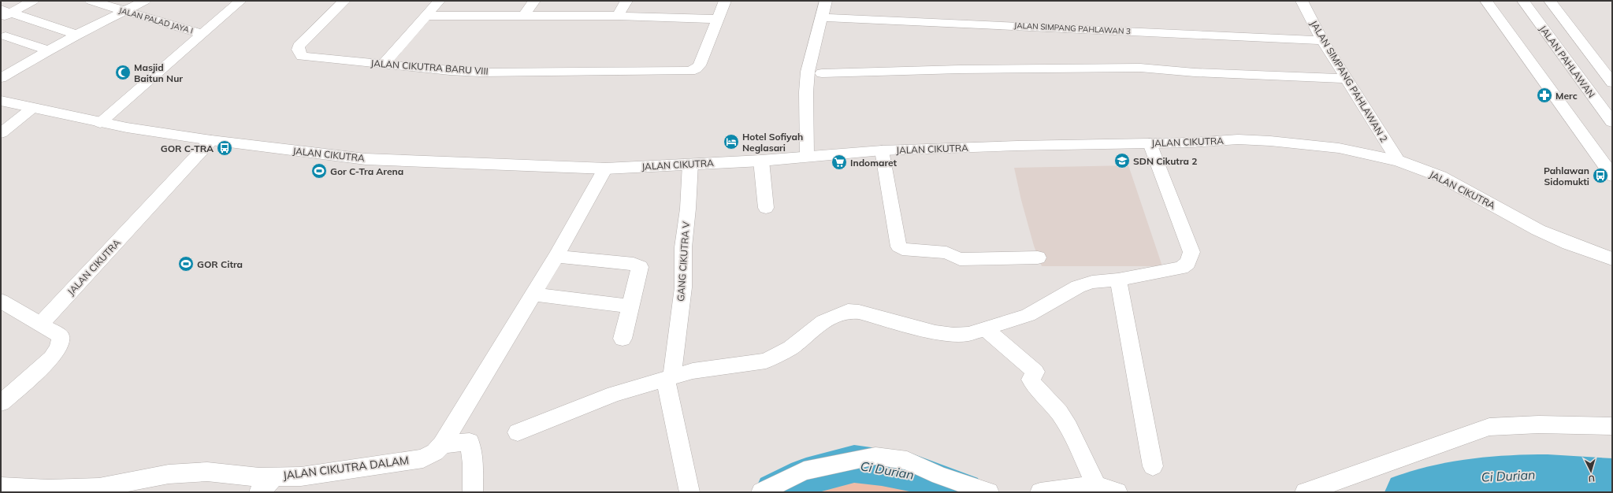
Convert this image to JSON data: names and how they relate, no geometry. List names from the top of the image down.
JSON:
{
  "streets": {
    "main road": ["JALAN PAHLAWAN", "JALAN CIKUTRA"],
    "street": [
      "JALAN PALAD JAYA I",
      "JALAN SIMPANG PAHLAWAN 3",
      "JALAN CIKUTRA BARU VIII",
      "JALAN SIMPANG PAHLAWAN 2",
      "GANG CIKUTRA V",
      "JALAN CIKUTRA DALAM"
    ]
  },
  "crossings": [
    ["JALAN SIMPANG PAHLAWAN 3", "JALAN SIMPANG PAHLAWAN 2"],
    ["JALAN SIMPANG PAHLAWAN 2", "JALAN CIKUTRA"],
    ["JALAN CIKUTRA", "GANG CIKUTRA V"],
    ["JALAN CIKUTRA", "JALAN CIKUTRA DALAM"]
  ],
  "water": ["Ci Durian"],
  "places": {
    "mosque": ["Masjid Baitun Nur"],
    "pharmacy": ["Merc"],
    "hotel": ["Hotel Sofiyah Neglasari"],
    "bus stop": ["GOR C-TRA", "Pahlawan Sidomukti"],
    "school or university": ["SDN Cikutra 2"],
    "supermarket": ["Indomaret"],
    "sports": ["Gor C-Tra Arena", "GOR Citra"]
  },
  "north": "bottom"
}
